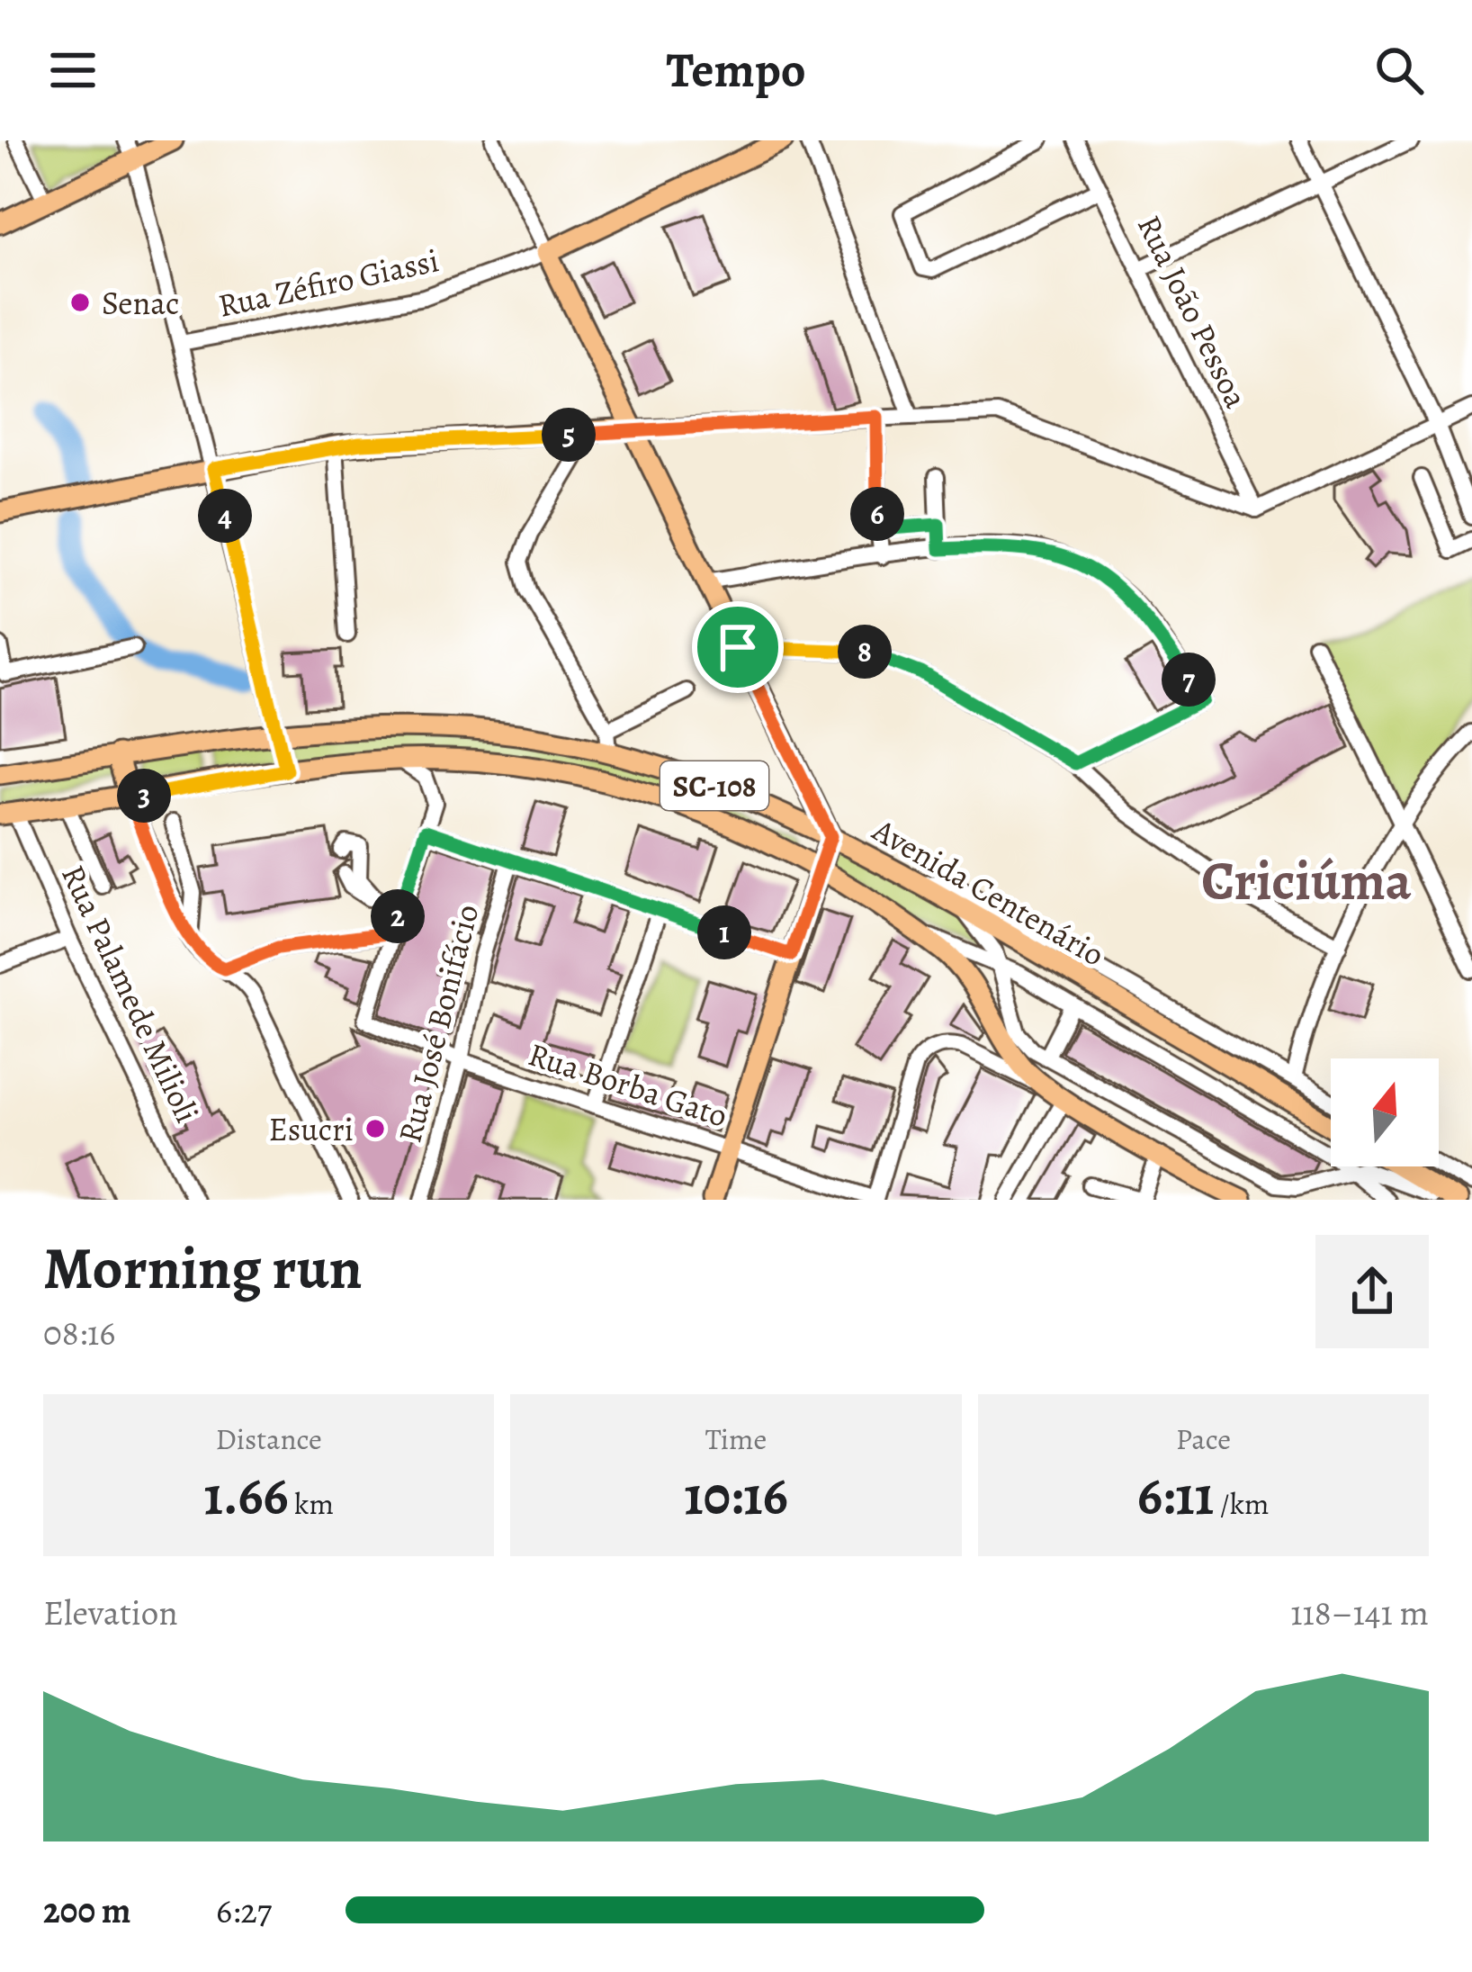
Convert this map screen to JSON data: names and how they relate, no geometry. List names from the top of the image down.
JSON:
{
  "streets": {
    "main road": ["SC-108", "Avenida Centenário"],
    "street": [
      "Rua Zéfiro Giassi",
      "Rua João Pessoa",
      "Rua Palamede Milioli",
      "Rua José Bonifácio",
      "Rua Borba Gato"
    ]
  },
  "crossings": [
    ["Avenida Centenário", "Rua Palamede Milioli"],
    ["Rua José Bonifácio", "Rua Borba Gato"]
  ],
  "districts": ["Criciúma"],
  "places": ["Senac", "Esucri"],
  "north": "top",
  "page": {
    "header": "Tempo",
    "pins": [
      "5",
      "6",
      "4",
      "8",
      "7",
      "3",
      "2",
      "1"
    ],
    "heading": ["Morning run", "08:16"],
    "stats": [
      ["Distance", "1.66 km"],
      ["Time", "10:16"],
      ["Pace", "6:11 /km"]
    ],
    "chart": ["Elevation", "118–141 m"],
    "list": [
      {
        "name": "200 m",
        "note": "6:27"
      }
    ]
  }
}
